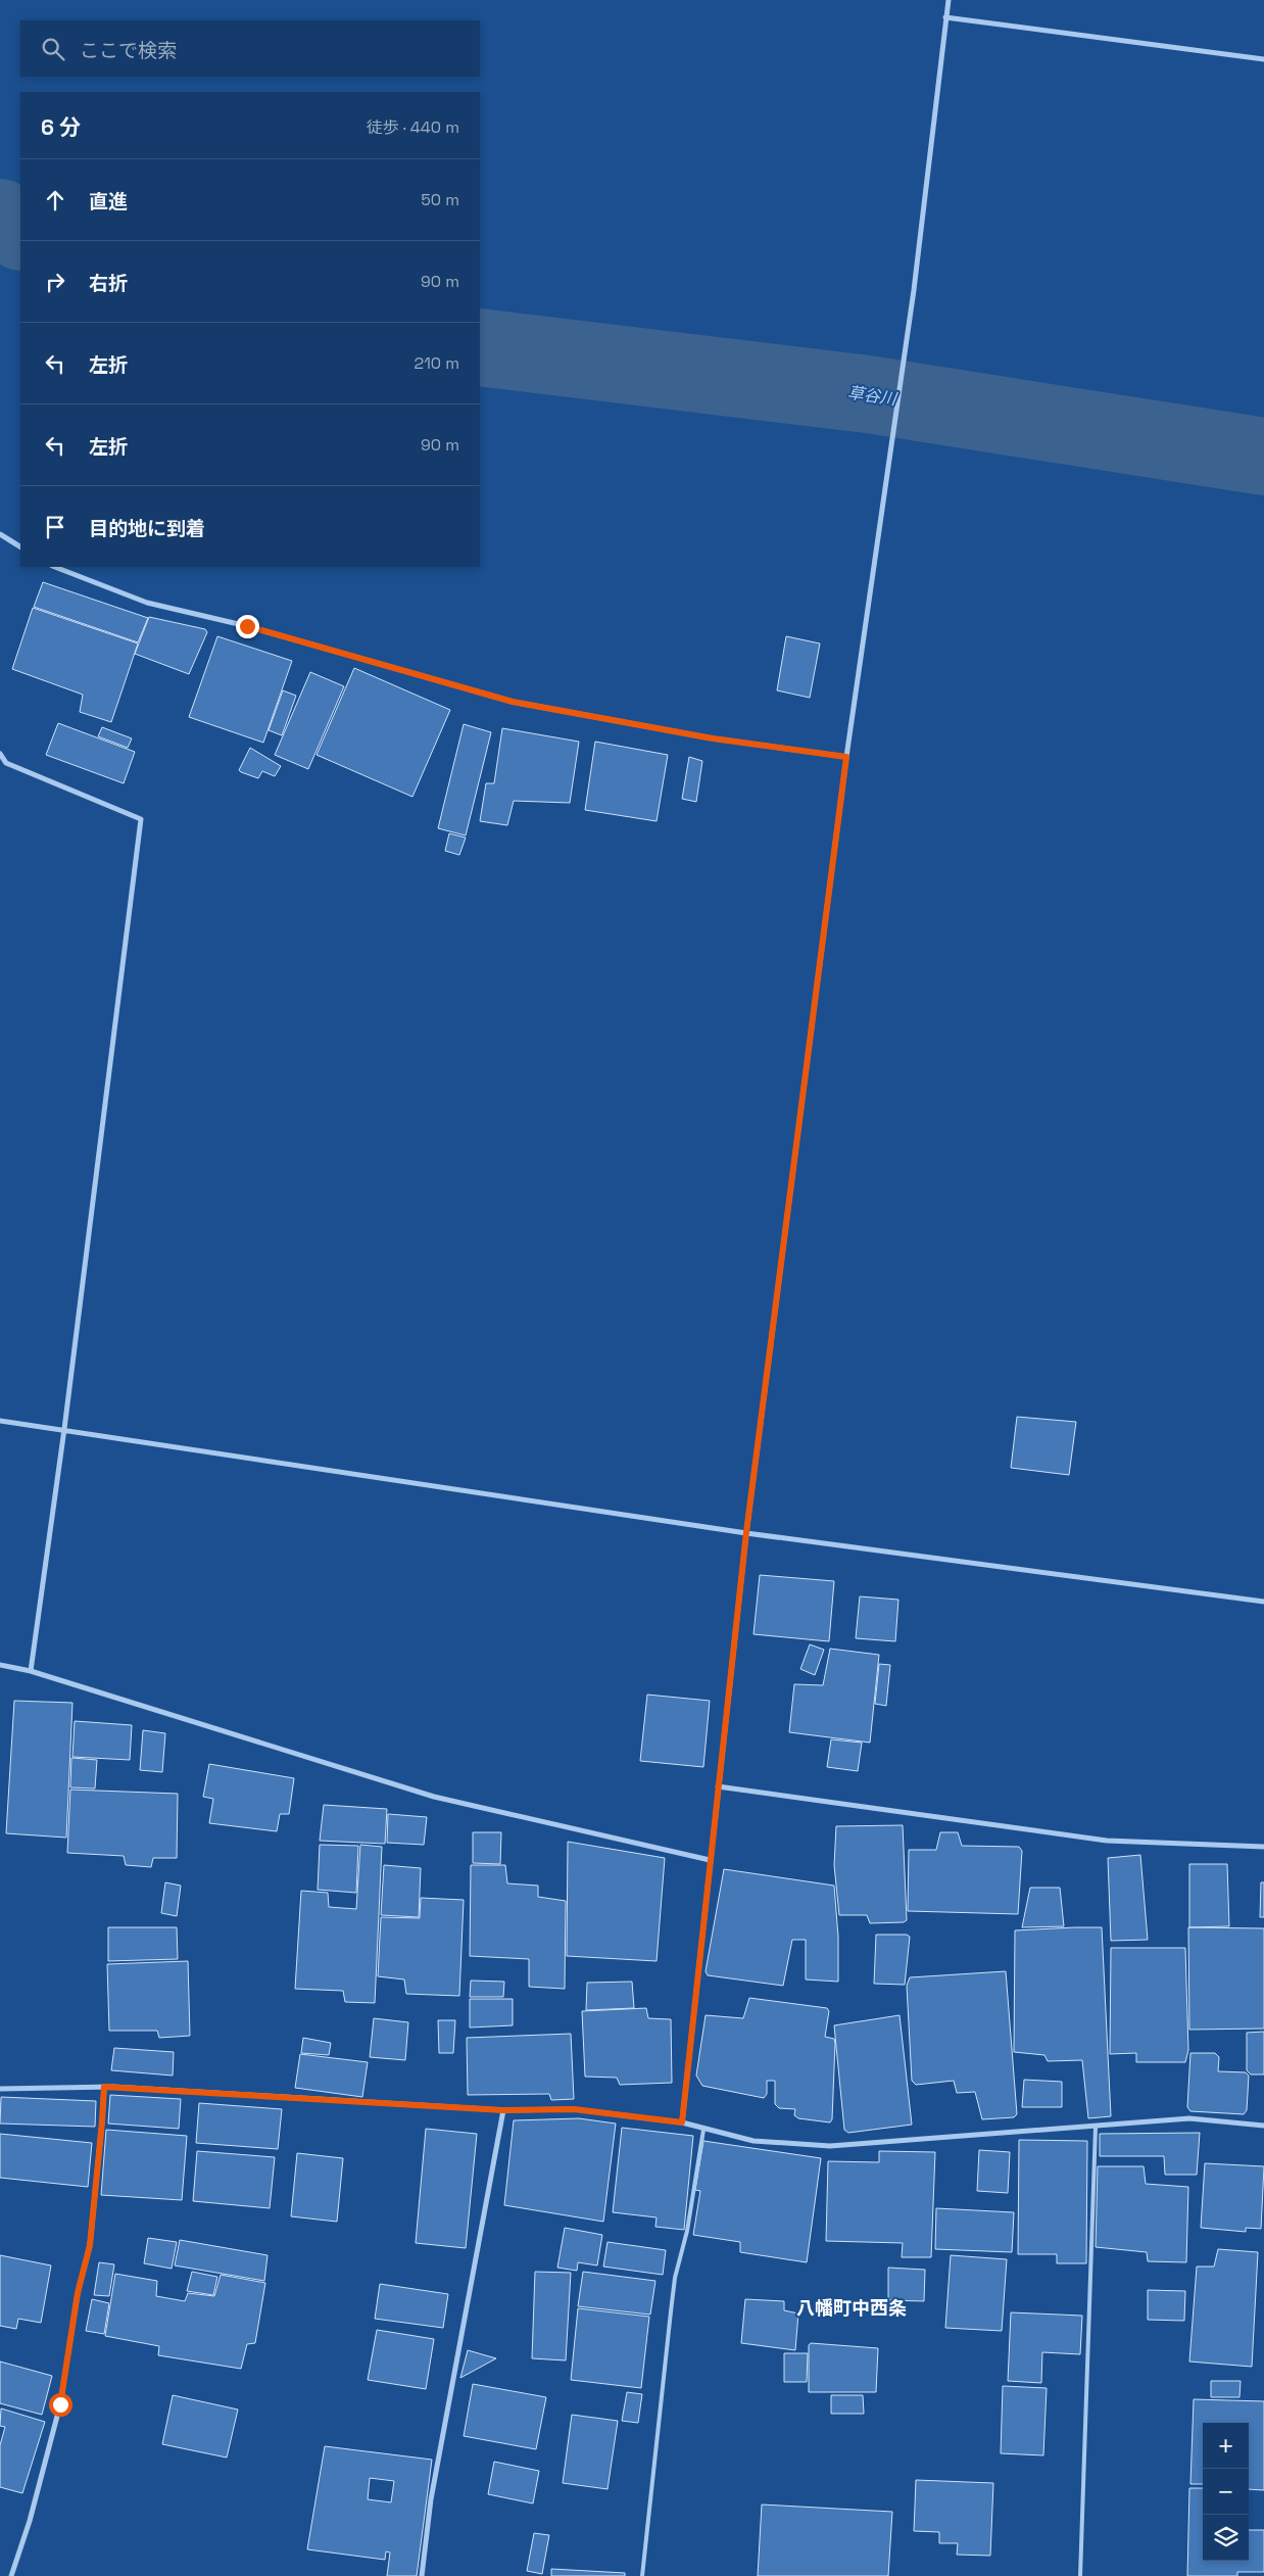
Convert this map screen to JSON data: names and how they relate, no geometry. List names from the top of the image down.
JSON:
{
  "districts": ["八幡町中西条"],
  "water": ["草谷川"],
  "page": {
    "search": "ここで検索",
    "heading": ["6 分", "徒歩 · 440 m"],
    "list": [
      ["直進", "50 m"],
      ["右折", "90 m"],
      ["左折", "210 m"],
      ["左折", "90 m"],
      "目的地に到着"
    ],
    "map_buttons": ["+", "−"]
  }
}
